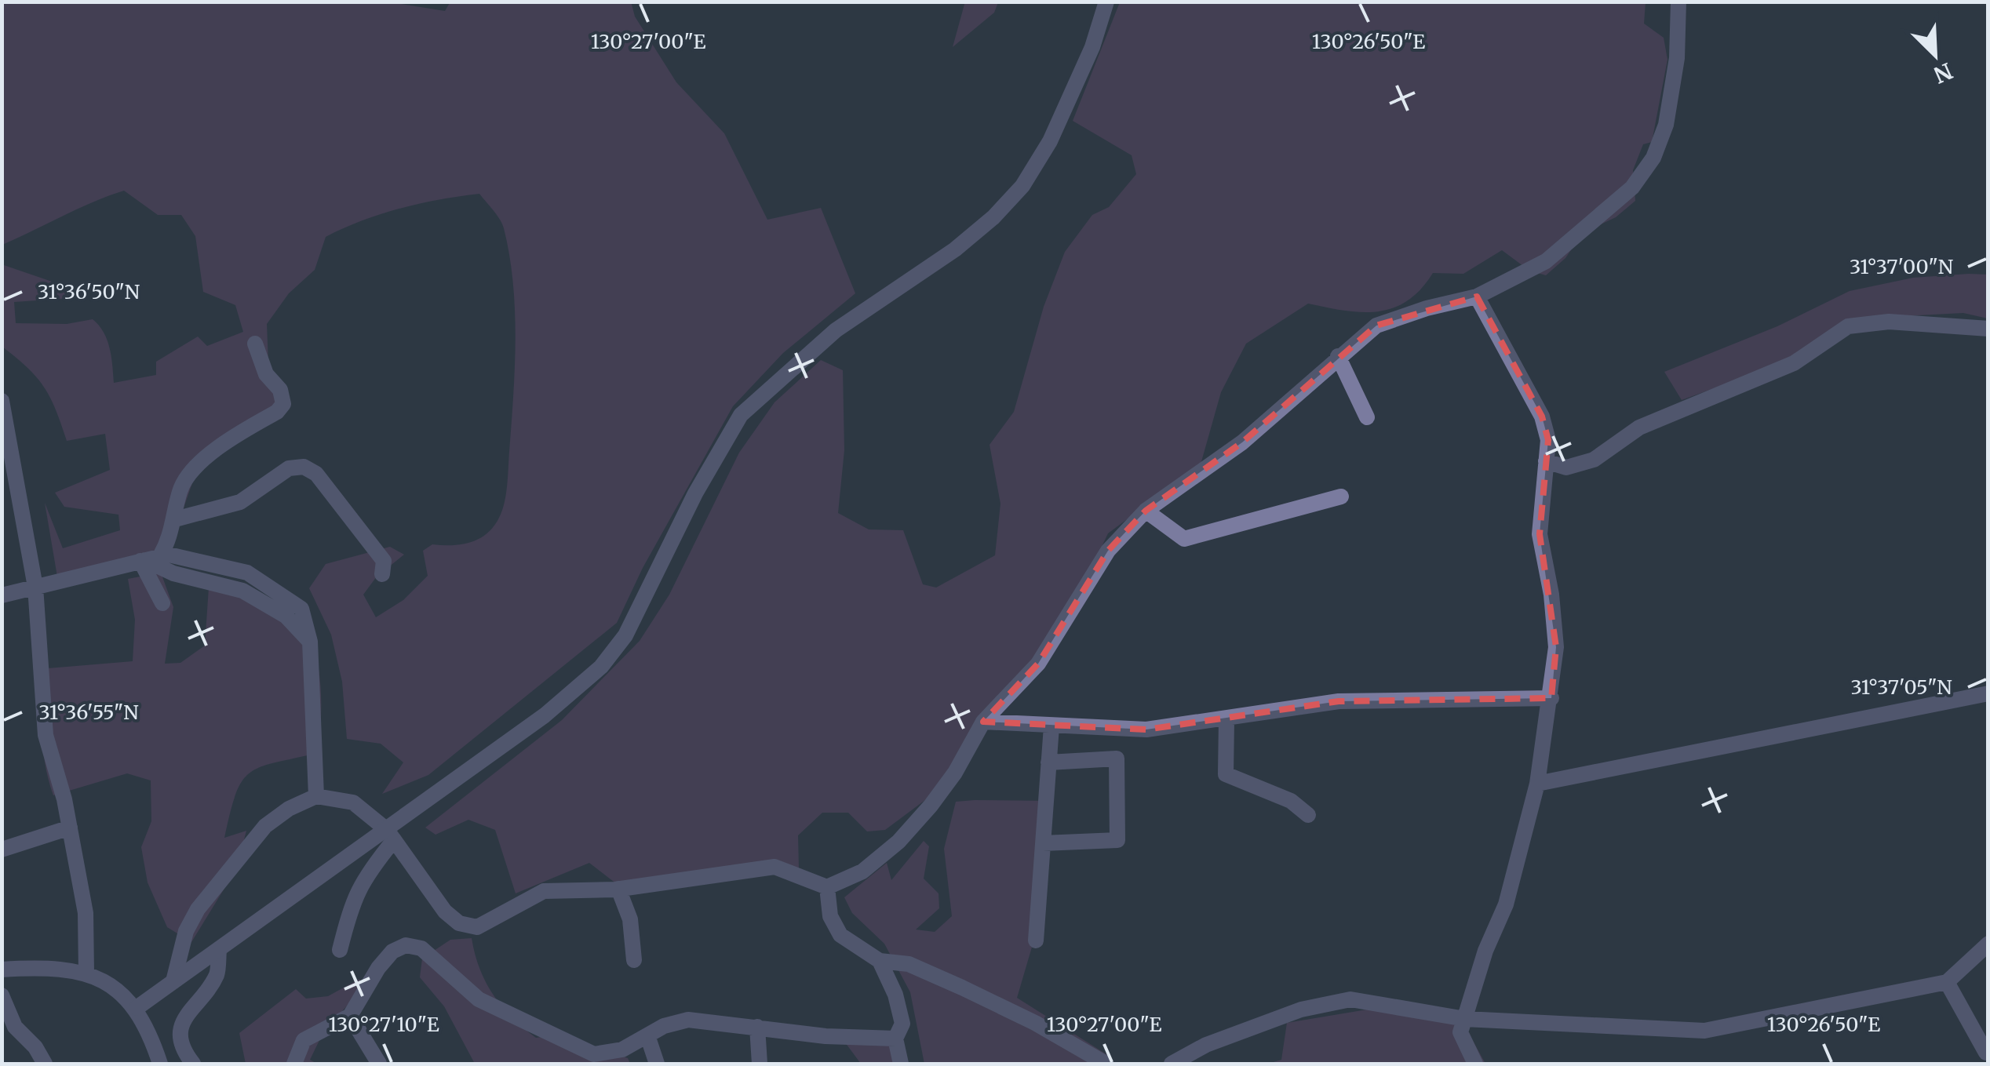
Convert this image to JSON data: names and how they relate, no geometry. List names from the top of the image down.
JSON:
{
  "north": "bottom right",
  "coordinates": [
    "130°27'00\"E",
    "130°26'50\"E",
    "31°37'00\"N",
    "31°36'50\"N",
    "31°37'05\"N",
    "31°36'55\"N",
    "130°27'10\"E"
  ]
}
